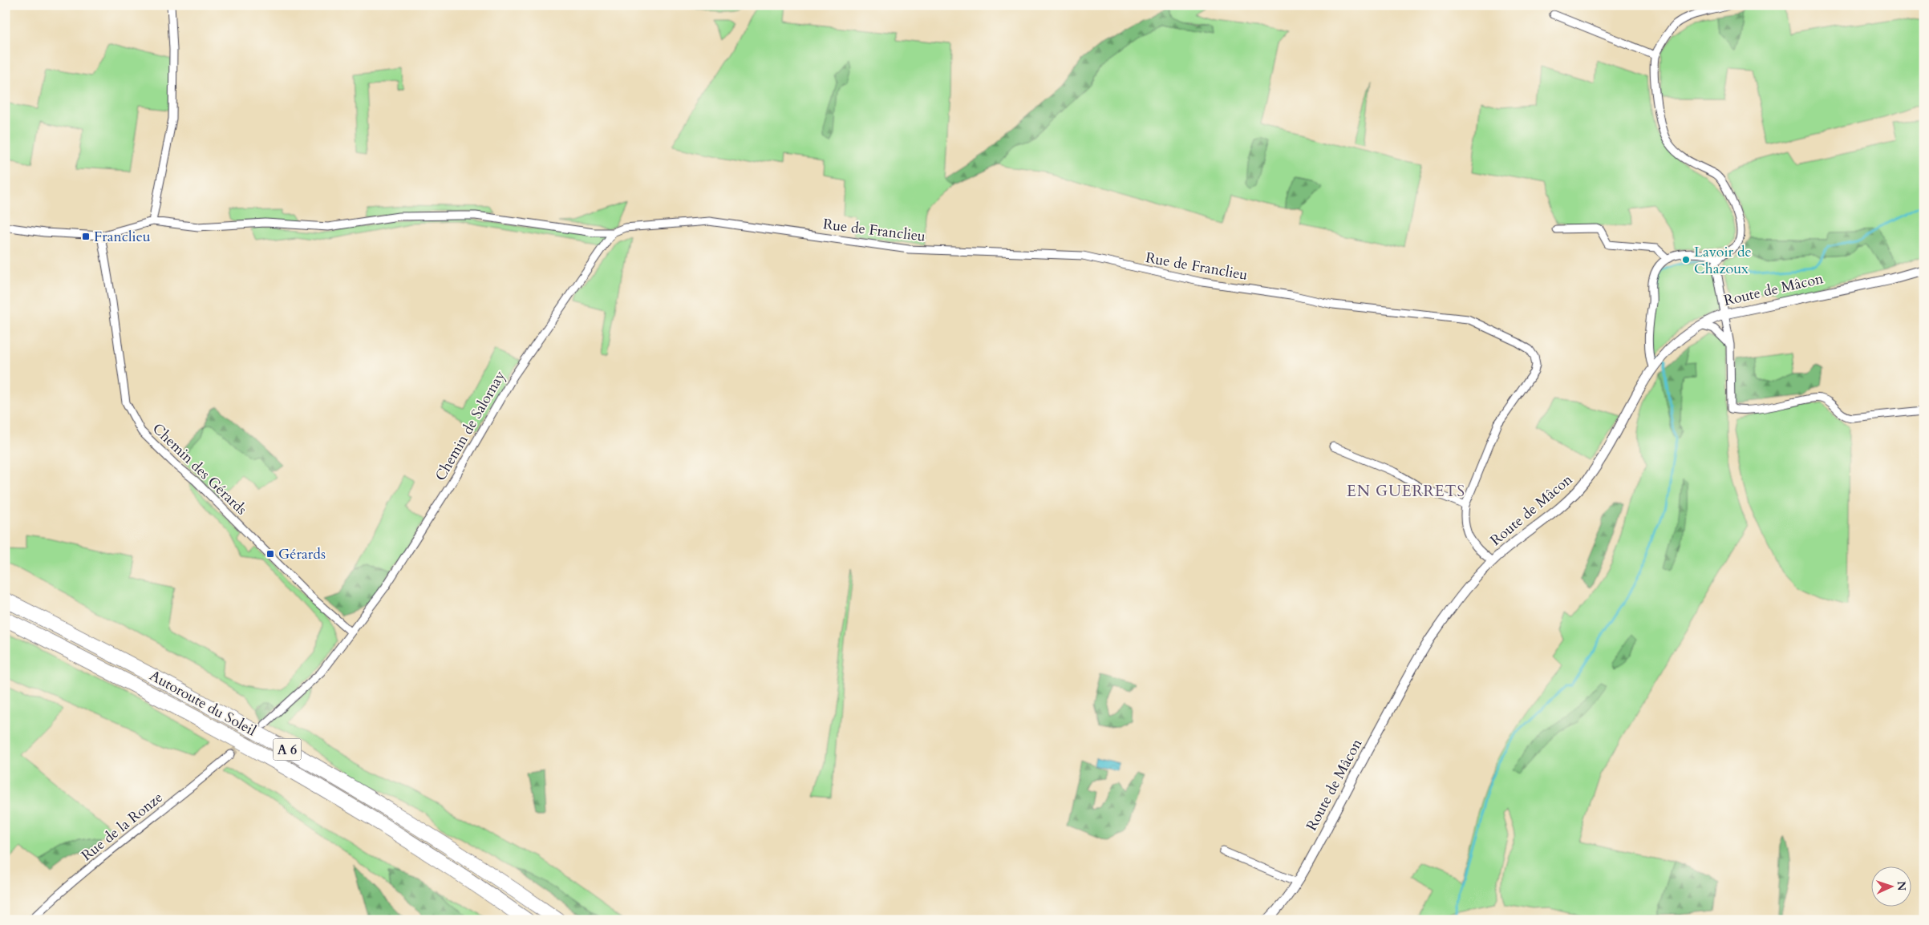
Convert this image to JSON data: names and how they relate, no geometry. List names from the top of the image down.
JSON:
{
  "streets": {
    "highway": ["Autoroute du Soleil", "A 6"],
    "street": [
      "Rue de Franclieu",
      "Route de Mâcon",
      "Chemin de Salornay",
      "Chemin des Gérards",
      "Rue de la Ronze"
    ]
  },
  "crossings": [
    ["Rue de Franclieu", "Route de Mâcon"],
    ["Rue de Franclieu", "Chemin de Salornay"],
    ["Chemin de Salornay", "Chemin des Gérards"]
  ],
  "districts": ["EN GUERRETS"],
  "places": {
    "transit": ["Franclieu", "Gérards"],
    "other": ["Lavoir de Chazoux"]
  },
  "north": "right"
}
